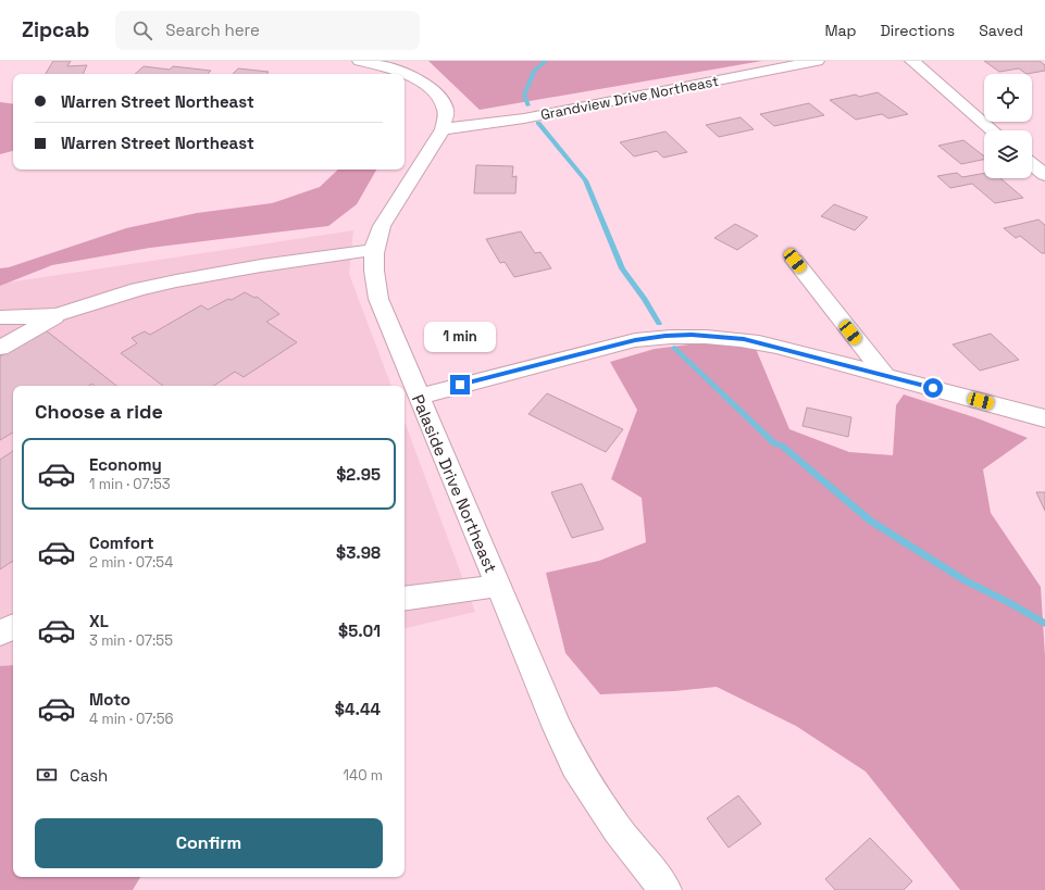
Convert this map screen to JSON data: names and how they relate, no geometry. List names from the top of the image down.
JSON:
{
  "streets": {
    "street": ["Grandview Drive Northeast", "Palaside Drive Northeast"]
  },
  "crossings": [
    ["Grandview Drive Northeast", "Palaside Drive Northeast"]
  ],
  "page": {
    "header": "Zipcab",
    "search": "Search here",
    "nav": ["Map", "Directions", "Saved"],
    "banner": ["Warren Street Northeast", "Warren Street Northeast"],
    "bubble": "1 min",
    "heading": "Choose a ride",
    "list": [
      {
        "name": "Economy",
        "note": "1 min · 07:53",
        "value": "$2.95"
      },
      {
        "name": "Comfort",
        "note": "2 min · 07:54",
        "value": "$3.98"
      },
      {
        "name": "XL",
        "note": "3 min · 07:55",
        "value": "$5.01"
      },
      {
        "name": "Moto",
        "note": "4 min · 07:56",
        "value": "$4.44"
      }
    ],
    "pay": ["Cash", "140 m"],
    "buttons": "Confirm"
  }
}
